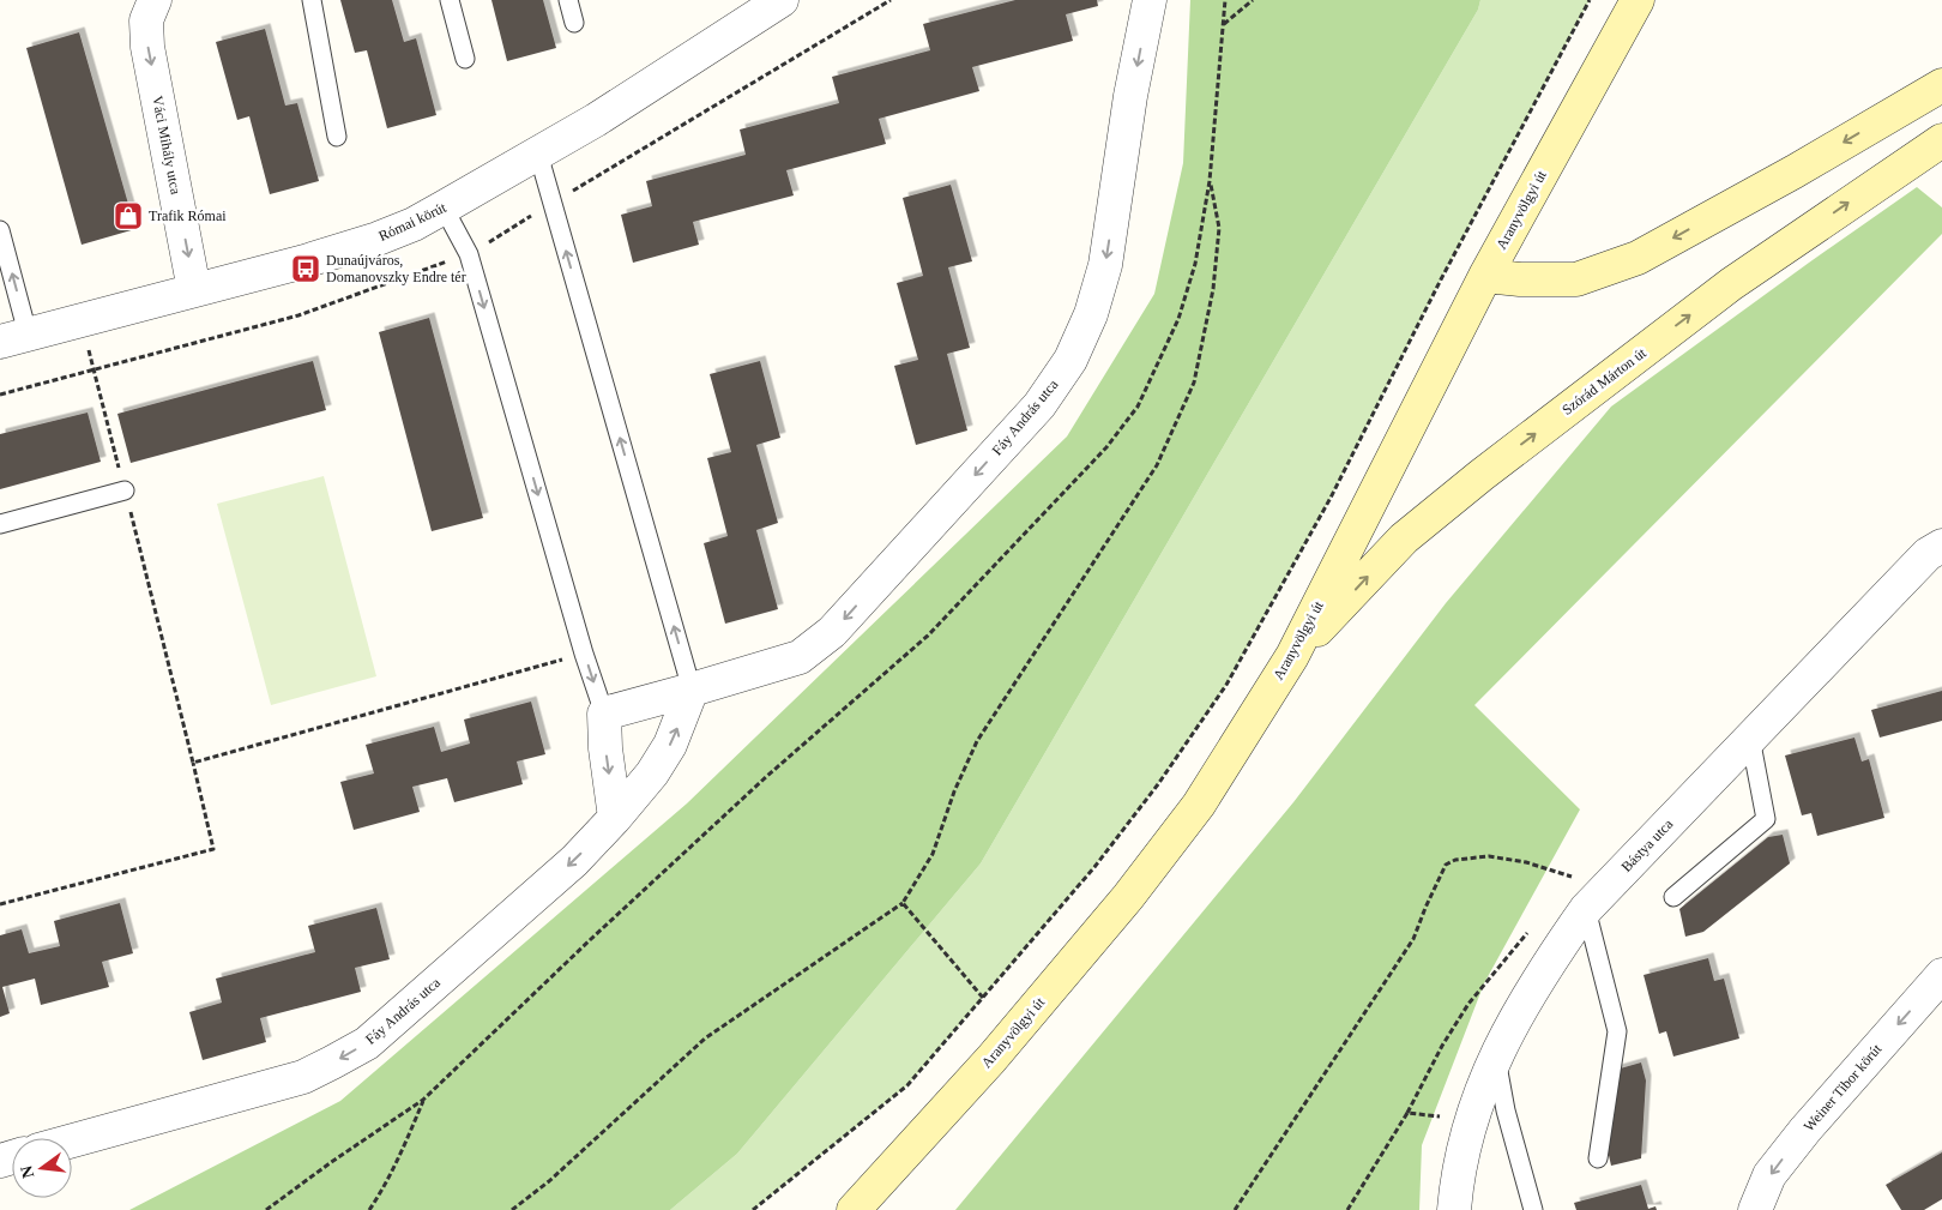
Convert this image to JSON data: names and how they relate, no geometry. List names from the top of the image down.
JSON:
{
  "streets": {
    "street": [
      "Váci Mihály utca",
      "Aranyvölgyi út",
      "Római körút",
      "Szórád Márton út",
      "Fáy András utca",
      "Bástya utca",
      "Weiner Tibor körút"
    ]
  },
  "crossings": [
    ["Váci Mihály utca", "Római körút"],
    ["Aranyvölgyi út", "Szórád Márton út"]
  ],
  "one_way": ["Váci Mihály utca", "Weiner Tibor körút"],
  "places": {
    "shop": ["Trafik Római"],
    "bus stop": ["Dunaújváros, Domanovszky Endre tér"]
  },
  "north": "left"
}
